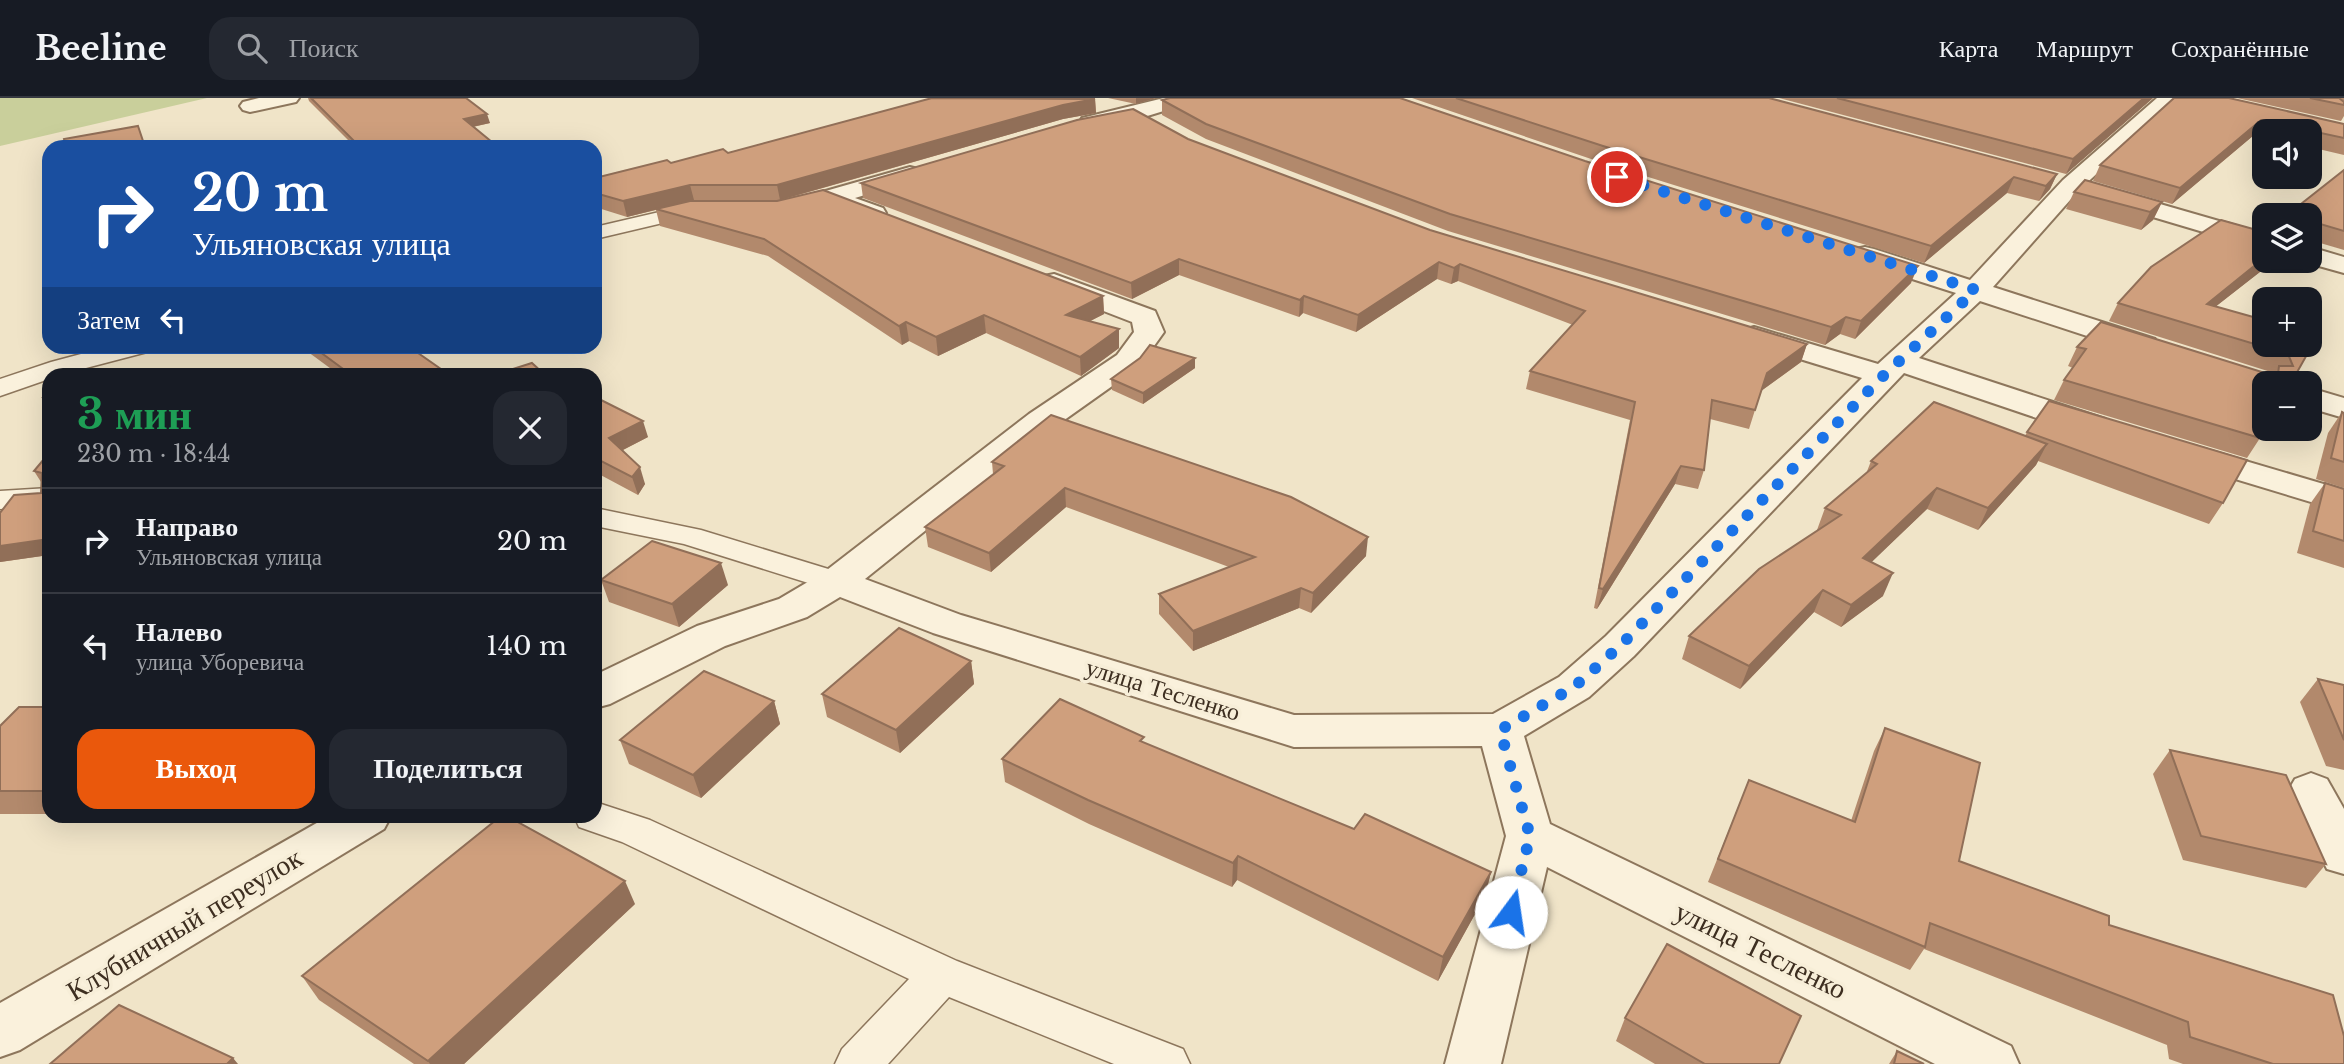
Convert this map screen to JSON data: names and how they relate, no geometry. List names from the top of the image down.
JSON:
{
  "streets": {
    "street": ["улица Тесленко", "Клубничный переулок"]
  },
  "page": {
    "header": "Beeline",
    "search": "Поиск",
    "nav": ["Карта", "Маршрут", "Сохранённые"],
    "map_buttons": ["+", "−"],
    "turn": ["20 m", "Ульяновская улица"],
    "then": "Затем",
    "heading": ["3 мин", "230 m · 18:44"],
    "list": [
      {
        "name": "Направо",
        "note": "Ульяновская улица",
        "value": "20 m"
      },
      {
        "name": "Налево",
        "note": "улица Уборевича",
        "value": "140 m"
      }
    ],
    "buttons": ["Выход", "Поделиться"]
  }
}
